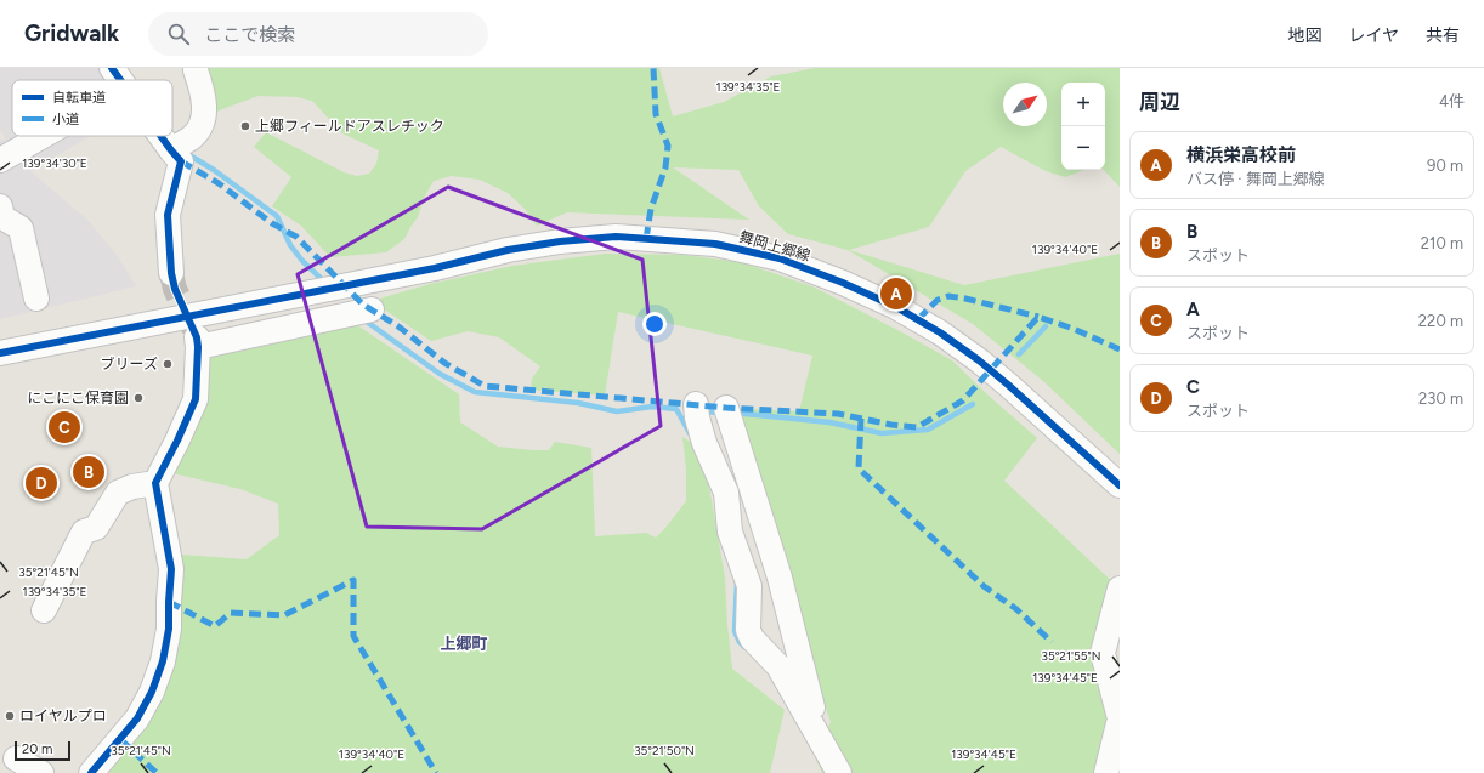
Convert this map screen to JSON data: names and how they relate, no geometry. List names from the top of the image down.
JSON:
{
  "streets": {
    "street": ["舞岡上郷線"]
  },
  "districts": ["上郷町"],
  "places": [
    "上郷フィールドアスレチック",
    "ブリーズ",
    "にこにこ保育園",
    "ロイヤルプロ"
  ],
  "legend": ["自転車道", "小道"],
  "scale_bar": "20 m",
  "north": "top right",
  "page": {
    "header": "Gridwalk",
    "search": "ここで検索",
    "nav": ["地図", "レイヤ", "共有"],
    "heading": ["周辺", "4件"],
    "map_buttons": ["+", "−"],
    "list": [
      {
        "mark": "A",
        "name": "横浜栄高校前",
        "note": "バス停 · 舞岡上郷線",
        "value": "90 m"
      },
      {
        "mark": "B",
        "name": "B",
        "note": "スポット",
        "value": "210 m"
      },
      {
        "mark": "C",
        "name": "A",
        "note": "スポット",
        "value": "220 m"
      },
      {
        "mark": "D",
        "name": "C",
        "note": "スポット",
        "value": "230 m"
      }
    ],
    "pins": [
      "A",
      "C",
      "B",
      "D"
    ],
    "scale": "20 m"
  },
  "coordinates": [
    "139°34'35\"E",
    "139°34'30\"E",
    "139°34'40\"E",
    "35°21'45\"N",
    "35°21'55\"N",
    "139°34'45\"E",
    "35°21'50\"N"
  ]
}
